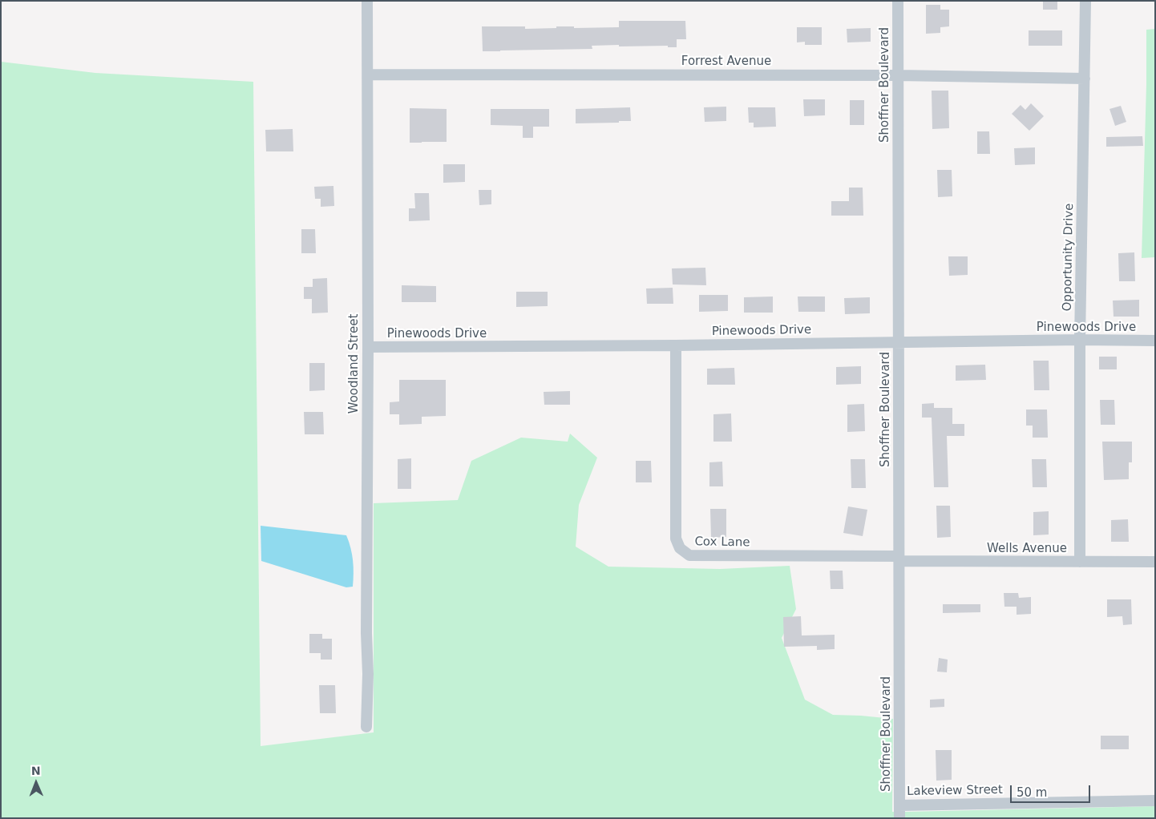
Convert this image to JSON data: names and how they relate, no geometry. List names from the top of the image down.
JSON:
{
  "streets": {
    "street": [
      "Forrest Avenue",
      "Shoffner Boulevard",
      "Opportunity Drive",
      "Pinewoods Drive",
      "Woodland Street",
      "Cox Lane",
      "Wells Avenue",
      "Lakeview Street"
    ]
  },
  "crossings": [
    ["Forrest Avenue", "Shoffner Boulevard"],
    ["Forrest Avenue", "Opportunity Drive"],
    ["Forrest Avenue", "Woodland Street"],
    ["Shoffner Boulevard", "Pinewoods Drive"],
    ["Shoffner Boulevard", "Cox Lane"],
    ["Shoffner Boulevard", "Wells Avenue"],
    ["Shoffner Boulevard", "Lakeview Street"],
    ["Opportunity Drive", "Pinewoods Drive"],
    ["Opportunity Drive", "Wells Avenue"],
    ["Pinewoods Drive", "Woodland Street"],
    ["Pinewoods Drive", "Cox Lane"],
    ["Cox Lane", "Wells Avenue"]
  ],
  "scale_bar": "50 m",
  "north": "top"
}
